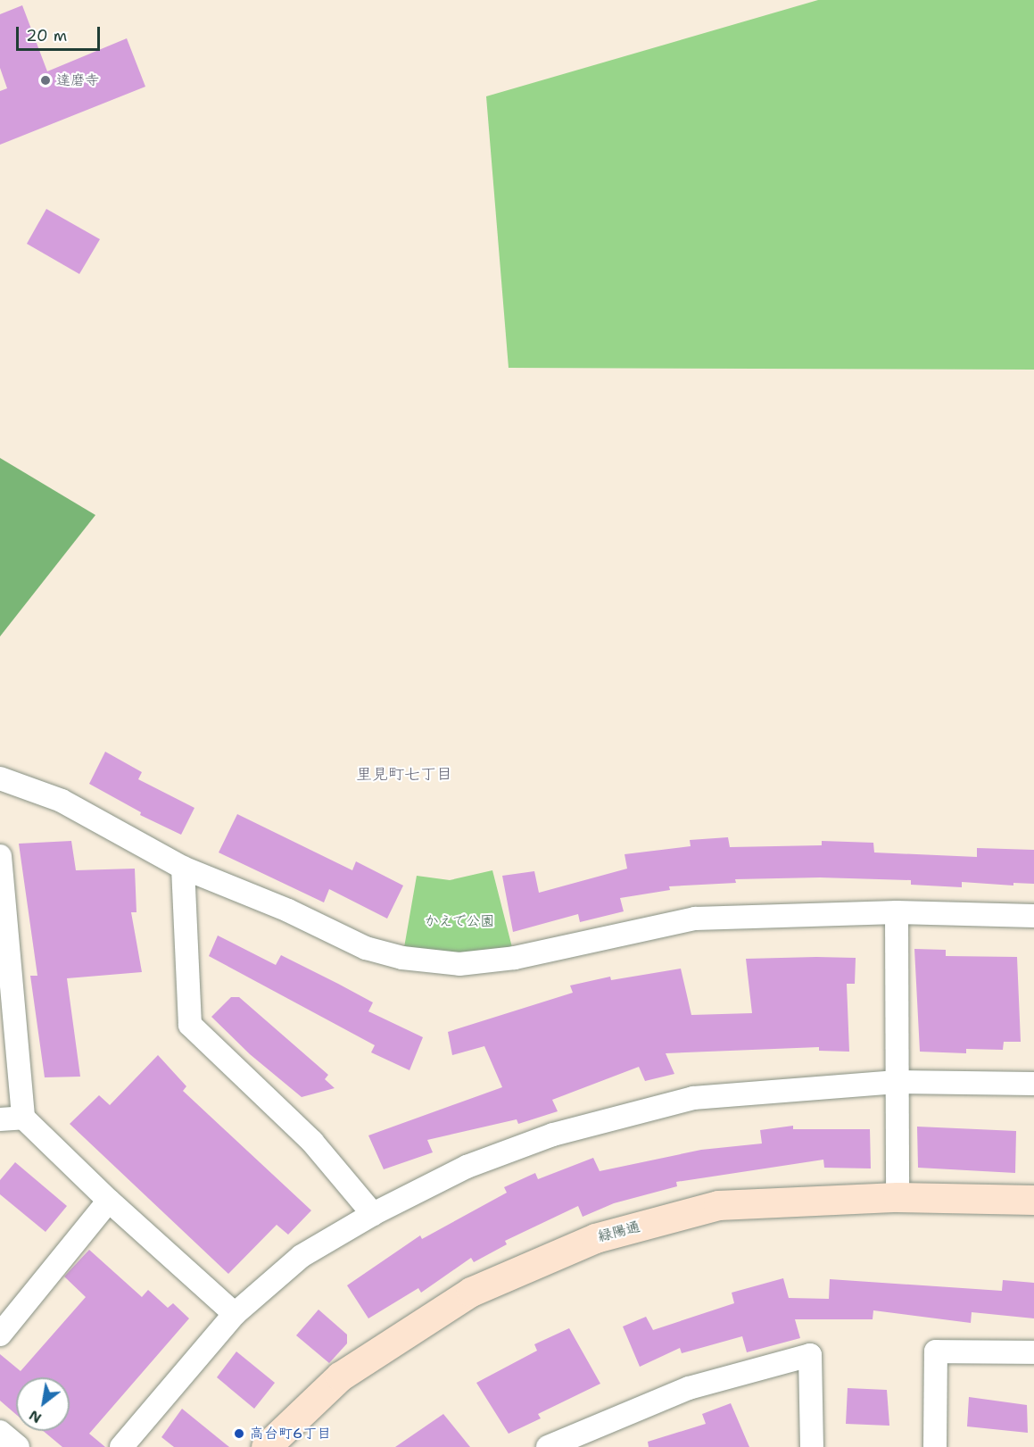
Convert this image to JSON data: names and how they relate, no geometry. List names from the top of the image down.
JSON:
{
  "streets": {
    "street": ["緑陽通"]
  },
  "districts": ["里見町七丁目"],
  "parks": ["かえで公園"],
  "places": ["達磨寺", "高台町6丁目"],
  "scale_bar": "20 m",
  "north": "bottom left"
}
